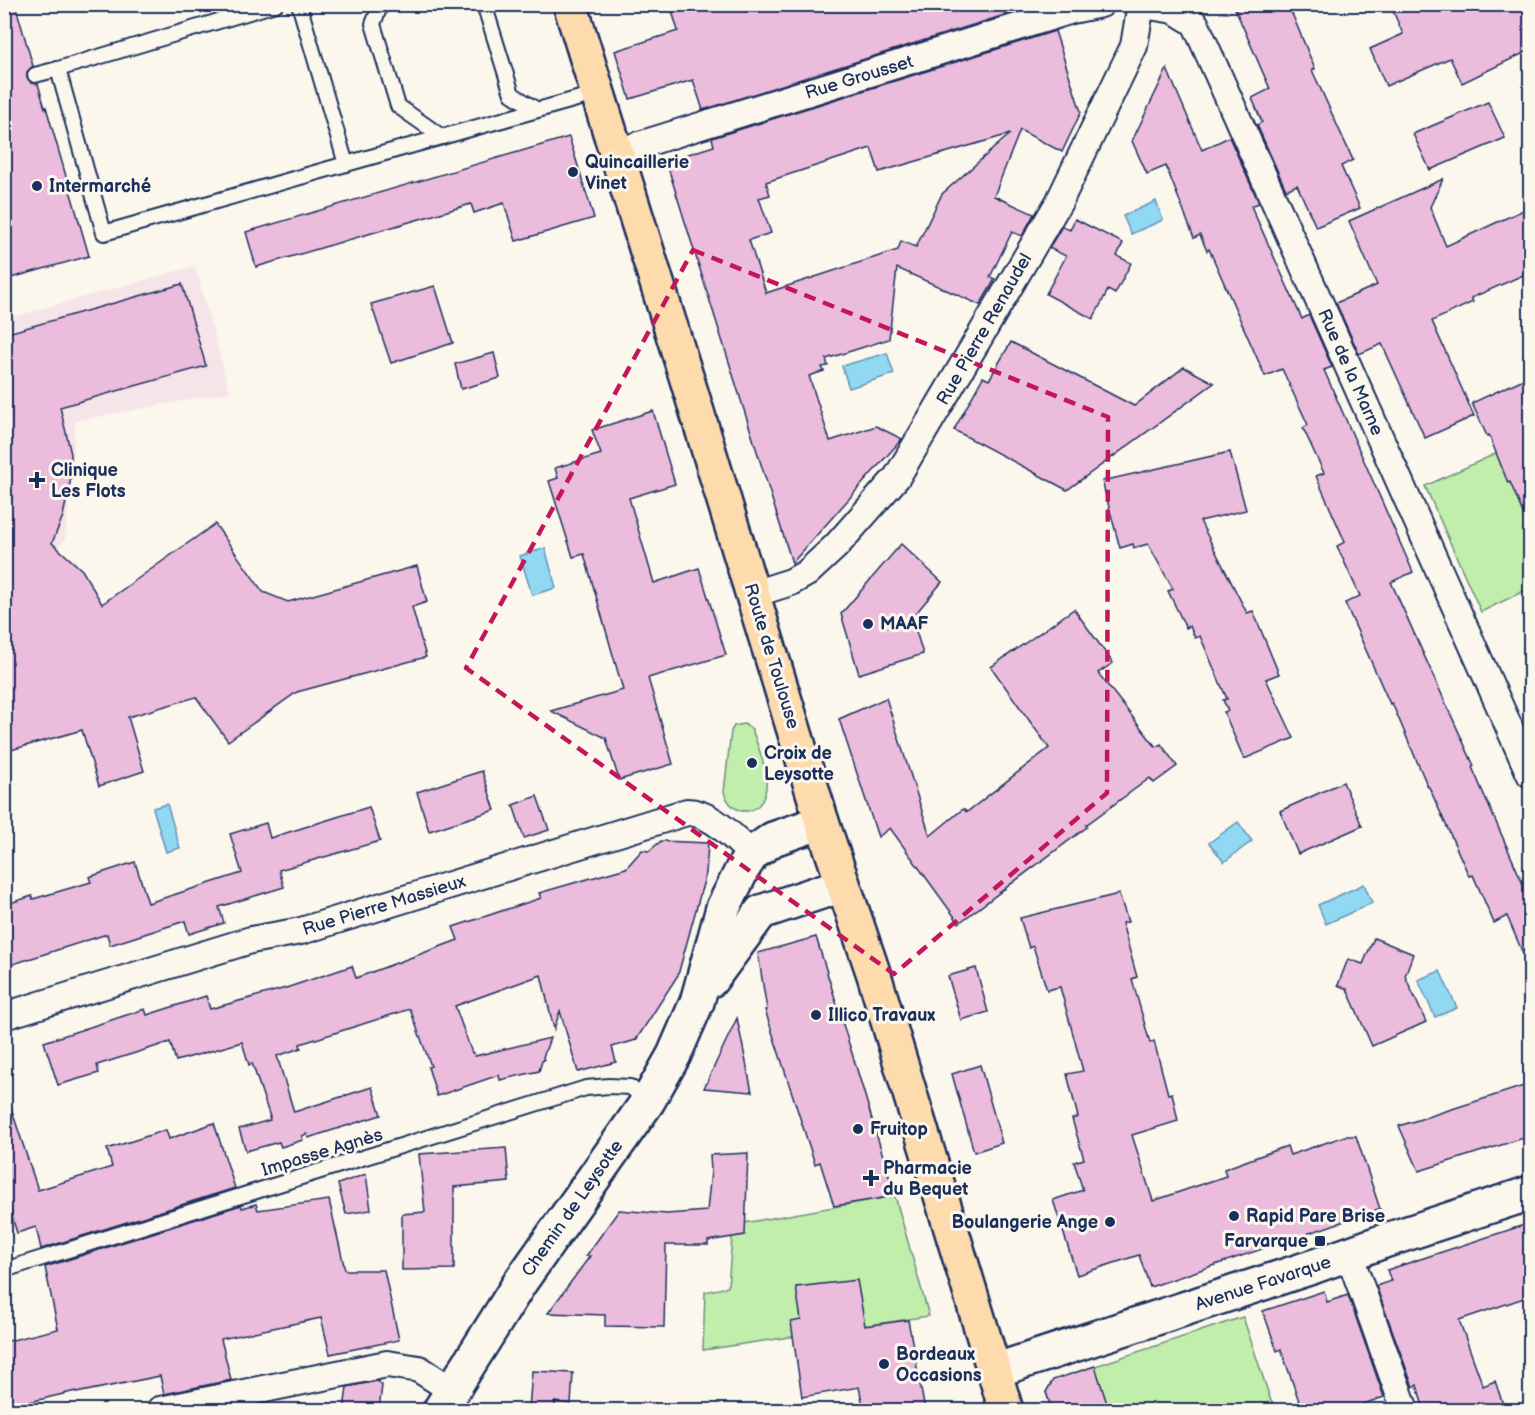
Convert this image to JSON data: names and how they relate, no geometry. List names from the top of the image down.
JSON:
{
  "streets": {
    "main road": ["Route de Toulouse"],
    "street": [
      "Rue Grousset",
      "Rue Pierre Renaudel",
      "Rue de la Marne",
      "Rue Pierre Massieux",
      "Chemin de Leysotte",
      "Avenue Favarque"
    ],
    "lane": ["Impasse Agnès"]
  },
  "crossings": [
    ["Rue Grousset", "Route de Toulouse"],
    ["Rue Pierre Renaudel", "Rue de la Marne"],
    ["Rue Pierre Renaudel", "Route de Toulouse"],
    ["Route de Toulouse", "Chemin de Leysotte"],
    ["Route de Toulouse", "Avenue Favarque"],
    ["Rue Pierre Massieux", "Chemin de Leysotte"],
    ["Impasse Agnès", "Chemin de Leysotte"]
  ],
  "places": {
    "other": [
      "Quincaillerie Vinet",
      "Intermarché",
      "MAAF",
      "Croix de Leysotte",
      "Illico Travaux",
      "Fruitop",
      "Rapid Pare Brise",
      "Boulangerie Ange",
      "Bordeaux Occasions"
    ],
    "health": ["Clinique Les Flots", "Pharmacie du Bequet"],
    "transit": ["Farvarque"]
  }
}
